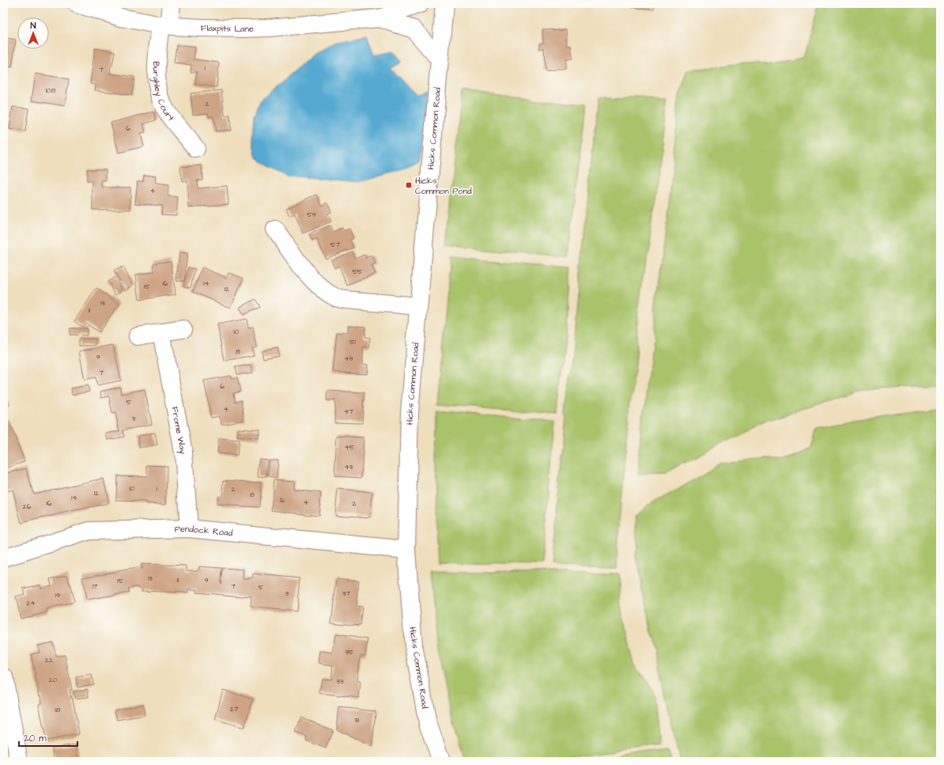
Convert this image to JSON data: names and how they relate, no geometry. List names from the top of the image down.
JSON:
{
  "streets": {
    "street": [
      "Flaxpits Lane",
      "Burghley Court",
      "Hicks Common Road",
      "Frome Way",
      "Pendock Road"
    ]
  },
  "crossings": [
    ["Flaxpits Lane", "Burghley Court"],
    ["Flaxpits Lane", "Hicks Common Road"],
    ["Hicks Common Road", "Pendock Road"],
    ["Frome Way", "Pendock Road"]
  ],
  "places": {
    "transit": ["Hicks Common Pond"]
  },
  "house_numbers": [
    "1",
    "7",
    "108",
    "2",
    "6",
    "4",
    "59",
    "57",
    "55",
    "16",
    "14",
    "15",
    "12",
    "13",
    "11",
    "10",
    "51",
    "8",
    "9",
    "49",
    "7",
    "6",
    "5",
    "4",
    "47",
    "3",
    "45",
    "43",
    "10",
    "1",
    "2",
    "12",
    "8",
    "14",
    "6",
    "4",
    "16",
    "2",
    "26",
    "13",
    "11",
    "9",
    "15",
    "17",
    "7",
    "5",
    "3",
    "37",
    "19",
    "24",
    "35",
    "22",
    "20",
    "33",
    "27",
    "18",
    "31"
  ],
  "scale_bar": "20 m",
  "north": "top"
}
